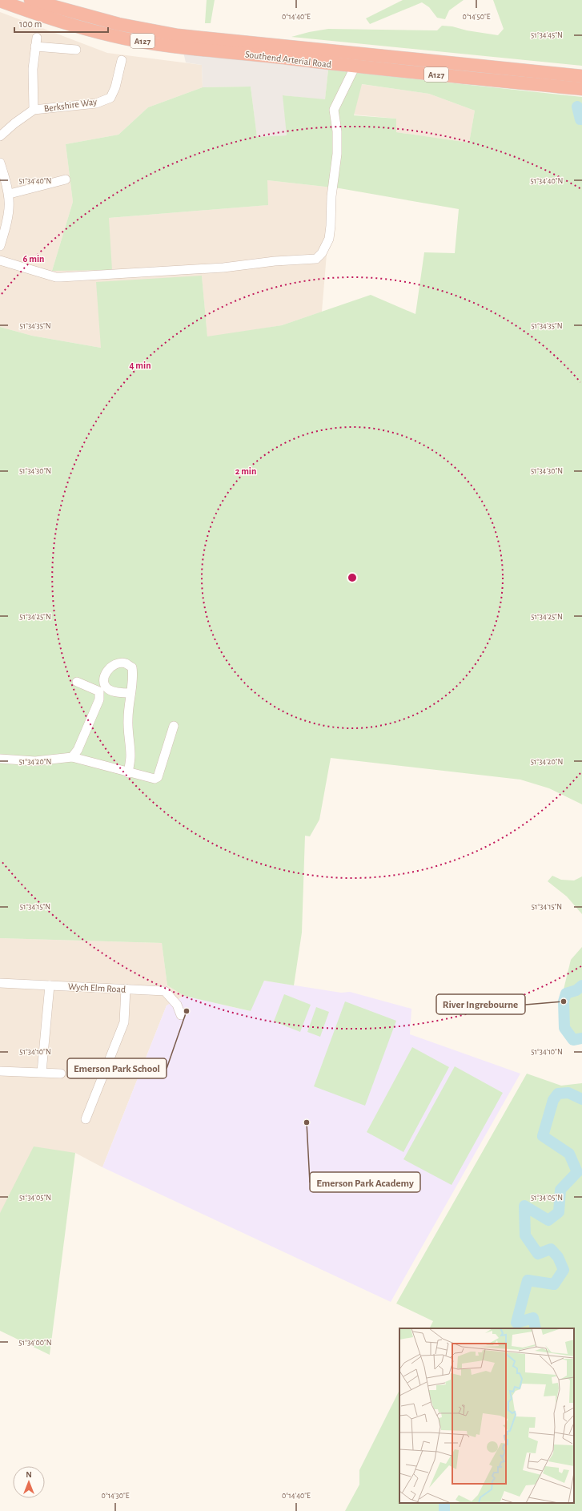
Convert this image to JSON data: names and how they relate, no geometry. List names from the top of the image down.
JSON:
{
  "streets": {
    "highway": ["A127", "Southend Arterial Road"],
    "street": ["Berkshire Way", "Wych Elm Road"]
  },
  "places": ["River Ingrebourne", "Emerson Park School", "Emerson Park Academy"],
  "scale_bar": "100 m",
  "north": "top",
  "coordinates": [
    "0°14'40\"E",
    "0°14'50\"E",
    "51°34'45\"N",
    "51°34'40\"N",
    "51°34'35\"N",
    "51°34'30\"N",
    "51°34'25\"N",
    "51°34'20\"N",
    "51°34'15\"N",
    "51°34'10\"N",
    "51°34'05\"N",
    "51°34'00\"N",
    "0°14'30\"E"
  ],
  "rings": ["6 min", "4 min", "2 min"]
}
